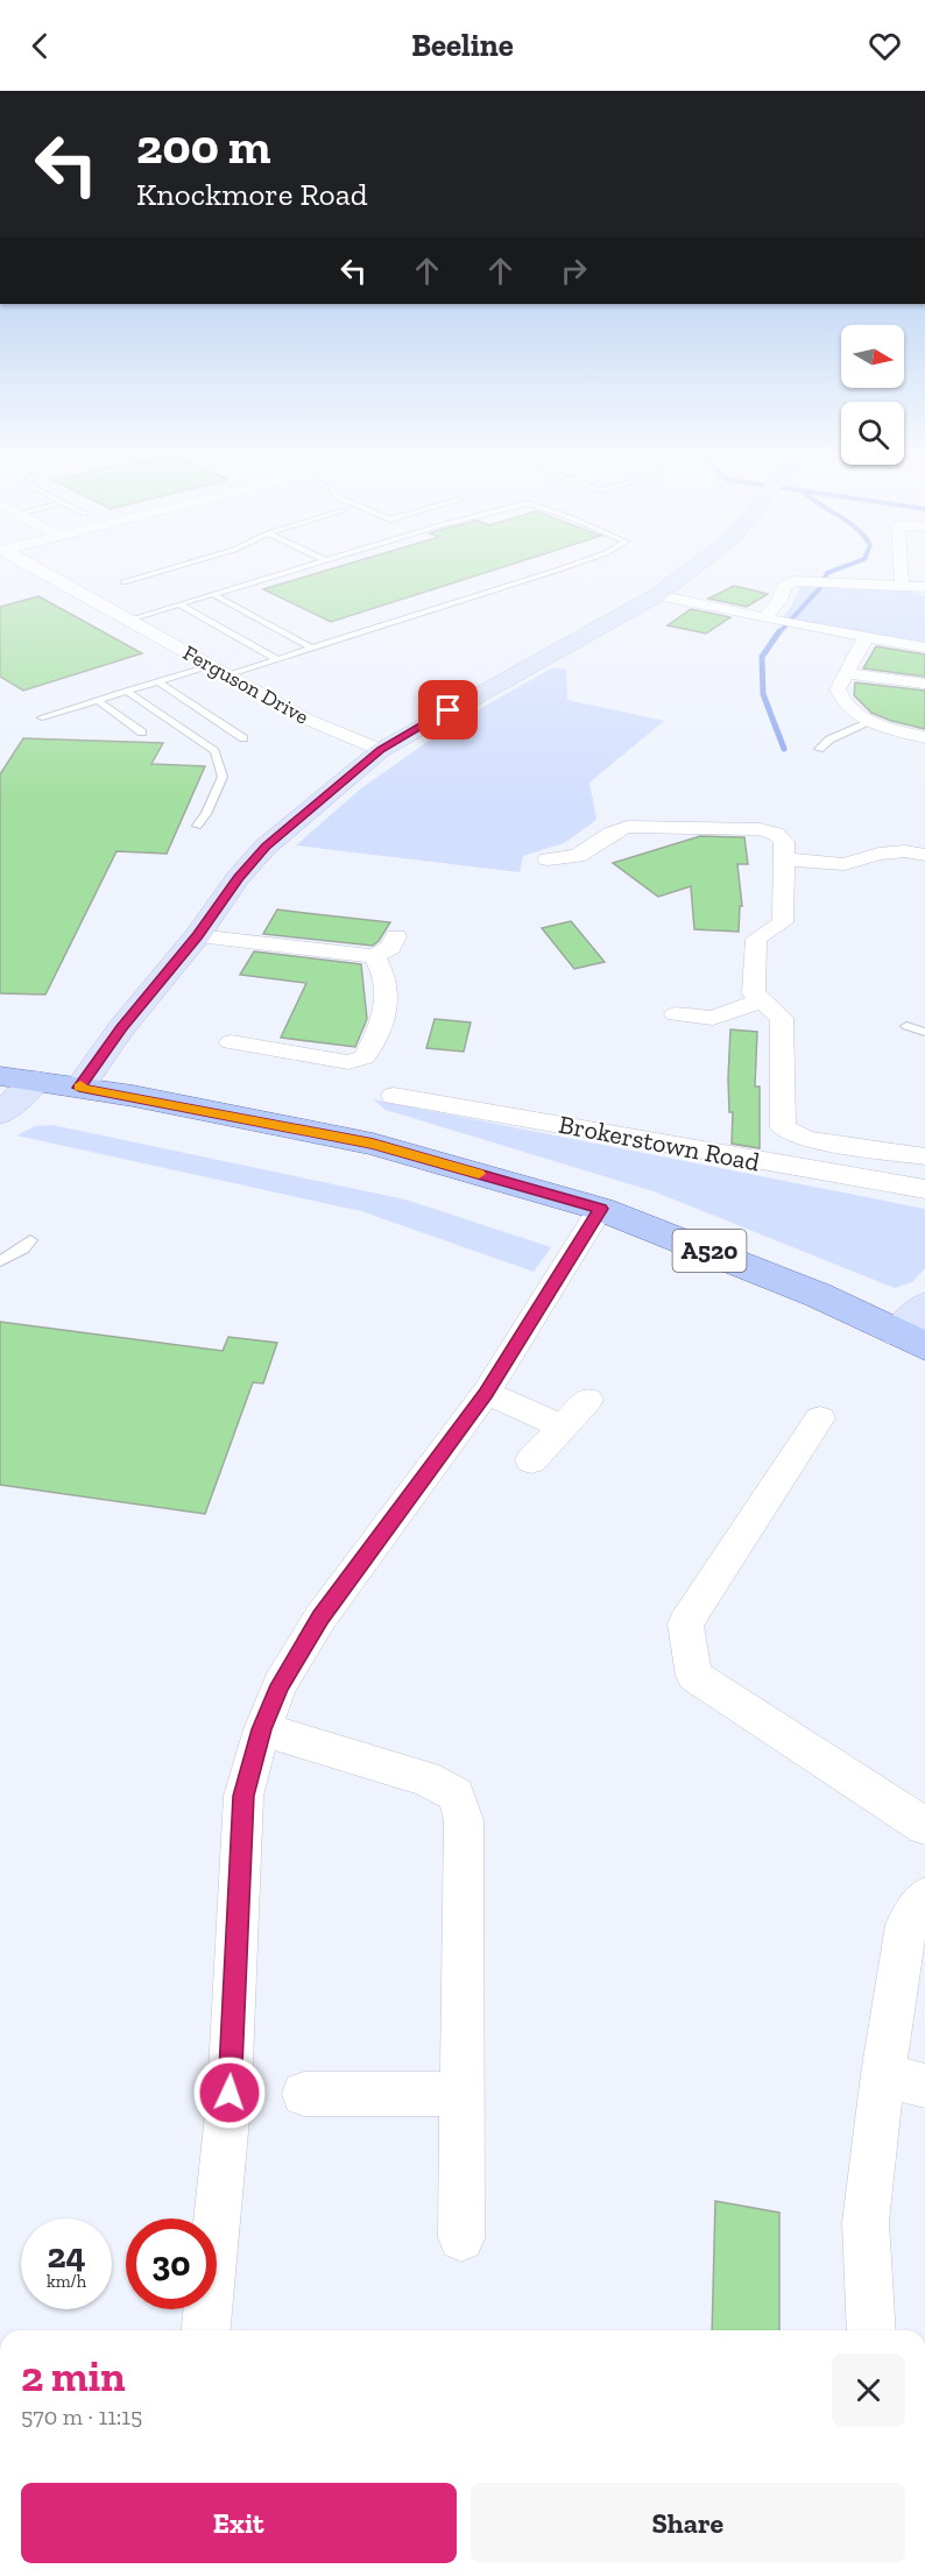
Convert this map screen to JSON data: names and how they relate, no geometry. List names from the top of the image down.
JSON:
{
  "streets": {
    "main road": ["A520"],
    "street": ["Ferguson Drive", "Brokerstown Road"]
  },
  "north": "right",
  "page": {
    "header": "Beeline",
    "turn": ["200 m", "Knockmore Road"],
    "speed": "24 km/h",
    "limit": "30",
    "heading": ["2 min", "570 m · 11:15"],
    "buttons": ["Exit", "Share"]
  }
}
